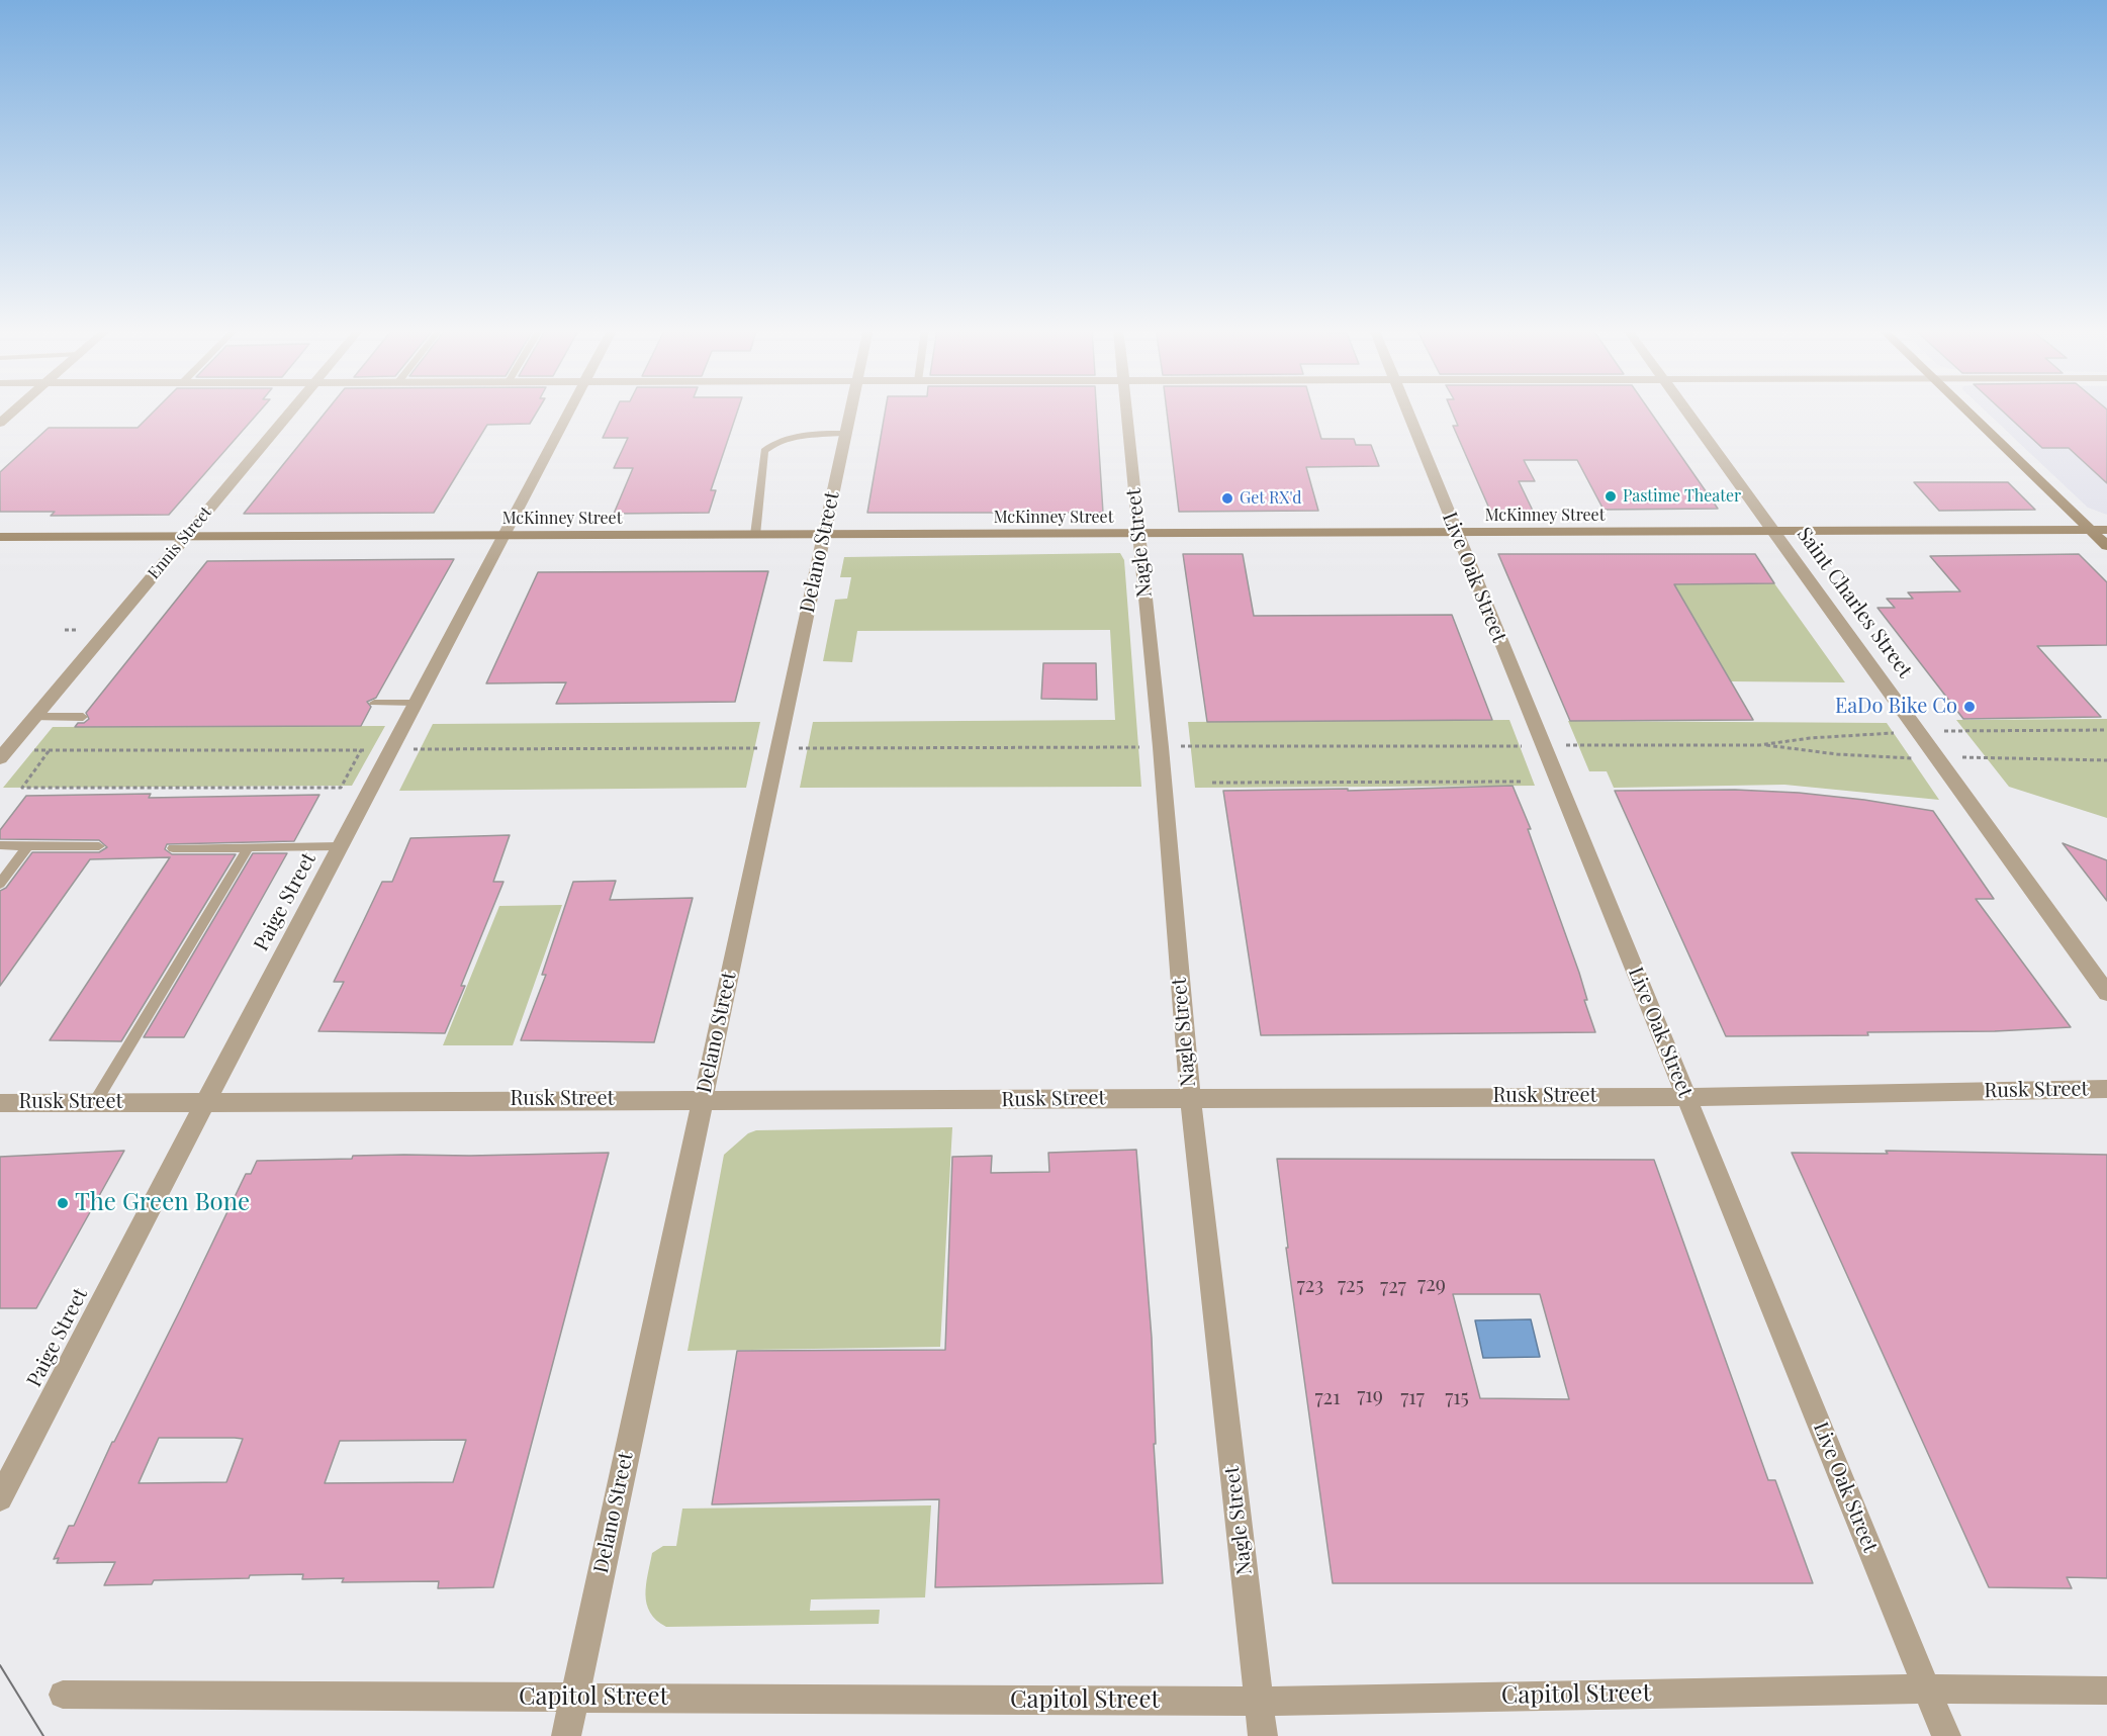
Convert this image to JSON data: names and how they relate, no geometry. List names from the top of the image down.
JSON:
{
  "streets": {
    "street": [
      "McKinney Street",
      "Ennis Street",
      "Nagle Street",
      "Delano Street",
      "Live Oak Street",
      "Saint Charles Street",
      "Paige Street",
      "Rusk Street",
      "Capitol Street"
    ]
  },
  "crossings": [
    ["McKinney Street", "Ennis Street"],
    ["McKinney Street", "Nagle Street"],
    ["McKinney Street", "Delano Street"],
    ["McKinney Street", "Live Oak Street"],
    ["McKinney Street", "Saint Charles Street"],
    ["McKinney Street", "Paige Street"],
    ["Nagle Street", "Rusk Street"],
    ["Nagle Street", "Capitol Street"],
    ["Delano Street", "Rusk Street"],
    ["Delano Street", "Capitol Street"],
    ["Live Oak Street", "Rusk Street"],
    ["Live Oak Street", "Capitol Street"],
    ["Paige Street", "Rusk Street"]
  ],
  "places": [
    "Pastime Theater",
    "Get RX'd",
    "EaDo Bike Co",
    "The Green Bone"
  ],
  "house_numbers": [
    "729",
    "723",
    "725",
    "727",
    "719",
    "721",
    "717",
    "715"
  ]
}
